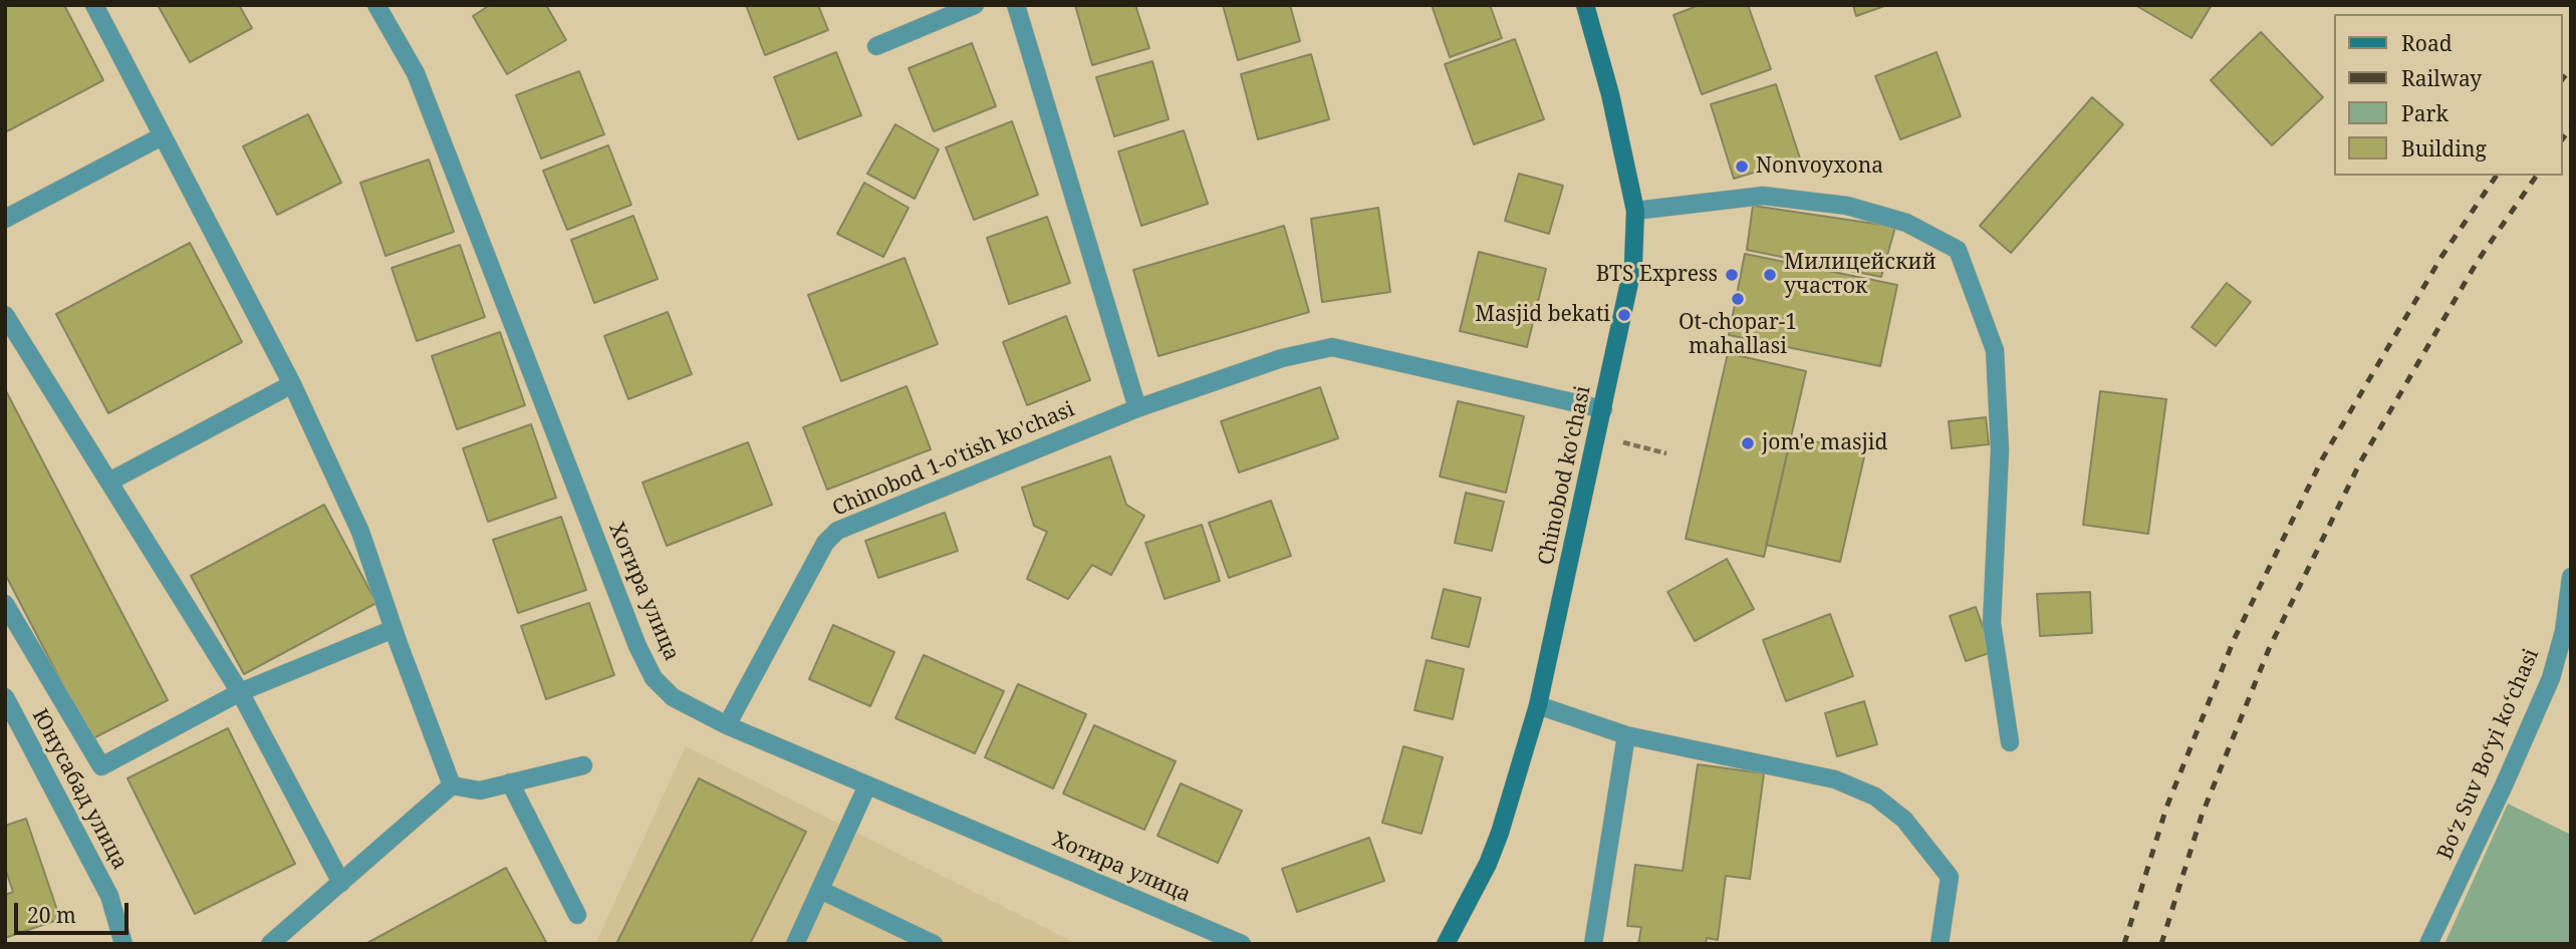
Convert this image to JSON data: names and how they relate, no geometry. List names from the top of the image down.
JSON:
{
  "streets": {
    "main road": ["Chinobod ko'chasi"],
    "street": [
      "Chinobod 1-o'tish ko'chasi",
      "Хотира улица",
      "Boʻz Suv Boʻyi koʻchasi",
      "Юнусабад улица"
    ]
  },
  "crossings": [
    ["Chinobod 1-o'tish ko'chasi", "Chinobod ko'chasi"],
    ["Chinobod 1-o'tish ko'chasi", "Хотира улица"]
  ],
  "places": [
    "Nonvoyxona",
    "BTS Express",
    "Милицейский участок",
    "Ot-chopar-1 mahallasi",
    "Masjid bekati",
    "jom'e masjid"
  ],
  "legend": [
    "Road",
    "Railway",
    "Park",
    "Building"
  ],
  "scale_bar": "20 m"
}
